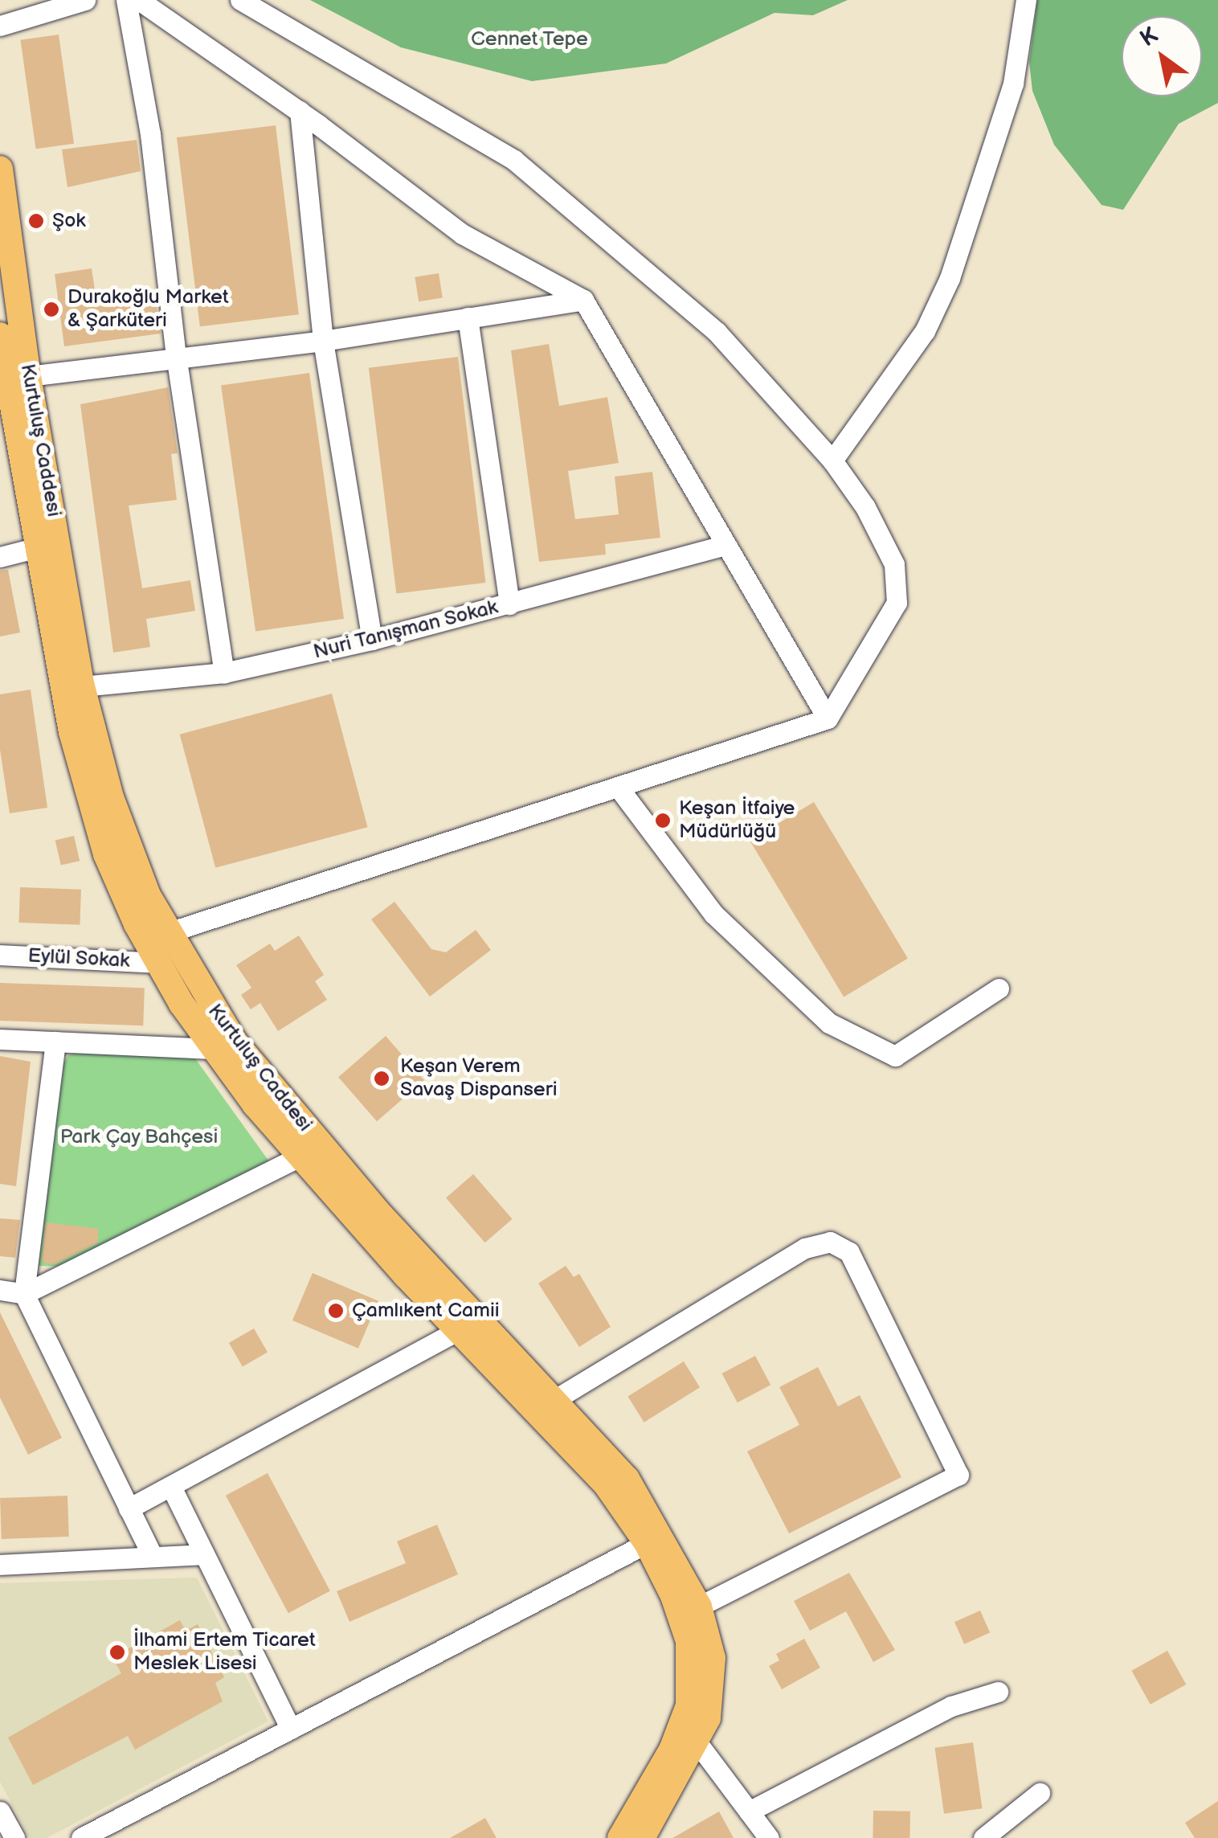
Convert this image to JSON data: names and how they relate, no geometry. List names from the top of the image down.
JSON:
{
  "streets": {
    "main road": ["Kurtuluş Caddesi"],
    "street": ["Nuri Tanışman Sokak", "Eylül Sokak"]
  },
  "crossings": [
    ["Kurtuluş Caddesi", "Nuri Tanışman Sokak"],
    ["Kurtuluş Caddesi", "Eylül Sokak"]
  ],
  "parks": ["Cennet Tepe", "Park Çay Bahçesi"],
  "places": [
    "Şok",
    "Durakoğlu Market & Şarküteri",
    "Keşan İtfaiye Müdürlüğü",
    "Keşan Verem Savaş Dispanseri",
    "Çamlıkent Camii",
    "İlhami Ertem Ticaret Meslek Lisesi"
  ],
  "north": "top left"
}
